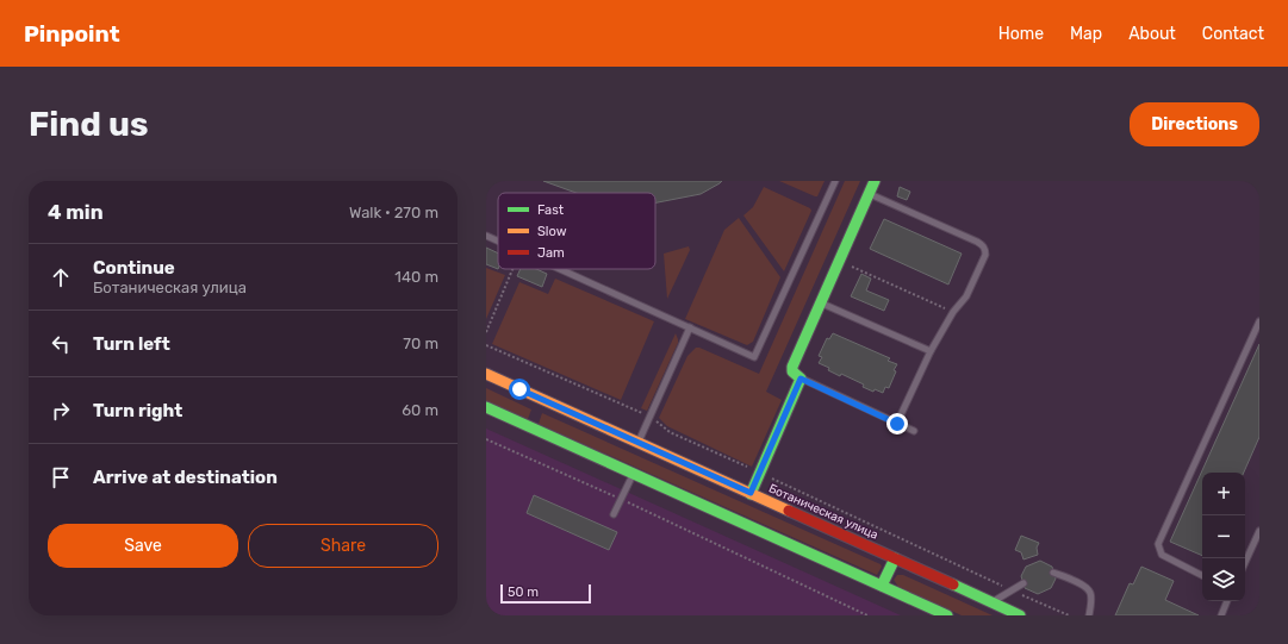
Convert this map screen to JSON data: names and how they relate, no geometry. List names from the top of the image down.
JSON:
{
  "streets": {
    "main road": ["Ботаническая улица"]
  },
  "legend": ["Fast", "Slow", "Jam"],
  "scale_bar": "50 m",
  "page": {
    "header": "Pinpoint",
    "nav": [
      "Home",
      "Map",
      "About",
      "Contact"
    ],
    "buttons": [
      "Directions",
      ["Save", "Share"]
    ],
    "title": "Find us",
    "heading": ["4 min", "Walk · 270 m"],
    "list": [
      ["Continue", "Ботаническая улица", "140 m"],
      ["Turn left", "70 m"],
      ["Turn right", "60 m"],
      "Arrive at destination"
    ],
    "map_buttons": ["+", "−"],
    "scale": "50 m"
  }
}
